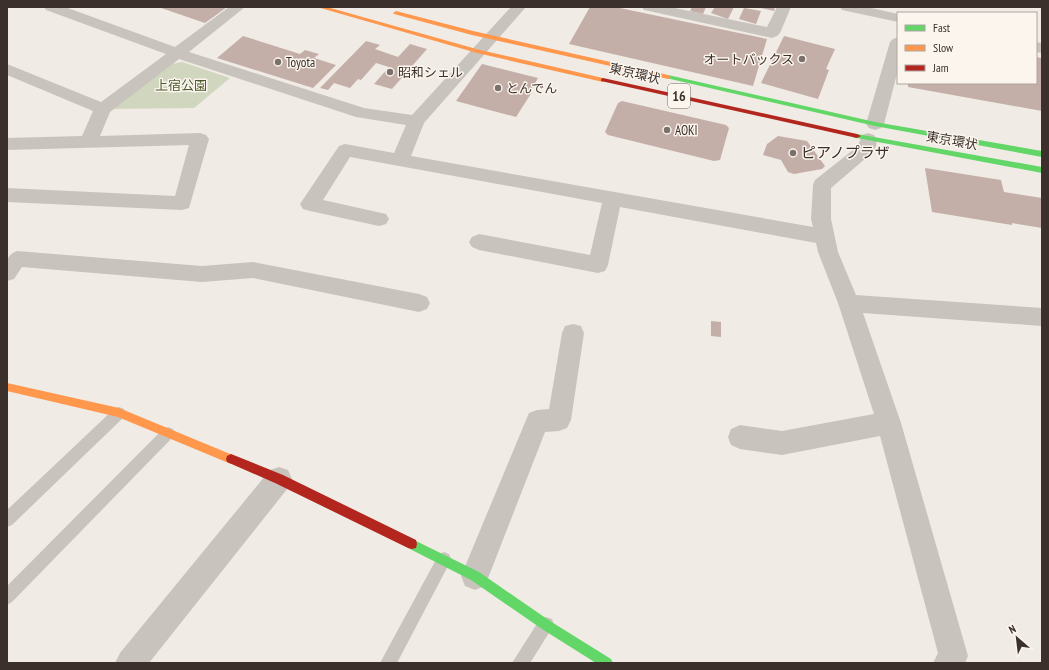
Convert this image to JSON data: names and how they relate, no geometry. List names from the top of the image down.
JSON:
{
  "streets": {
    "main road": ["東京環状", "16"]
  },
  "parks": ["上宿公園"],
  "places": [
    "オートバックス",
    "Toyota",
    "昭和シェル",
    "とんでん",
    "AOKI",
    "ピアノプラザ"
  ],
  "legend": ["Fast", "Slow", "Jam"],
  "north": "top left"
}
